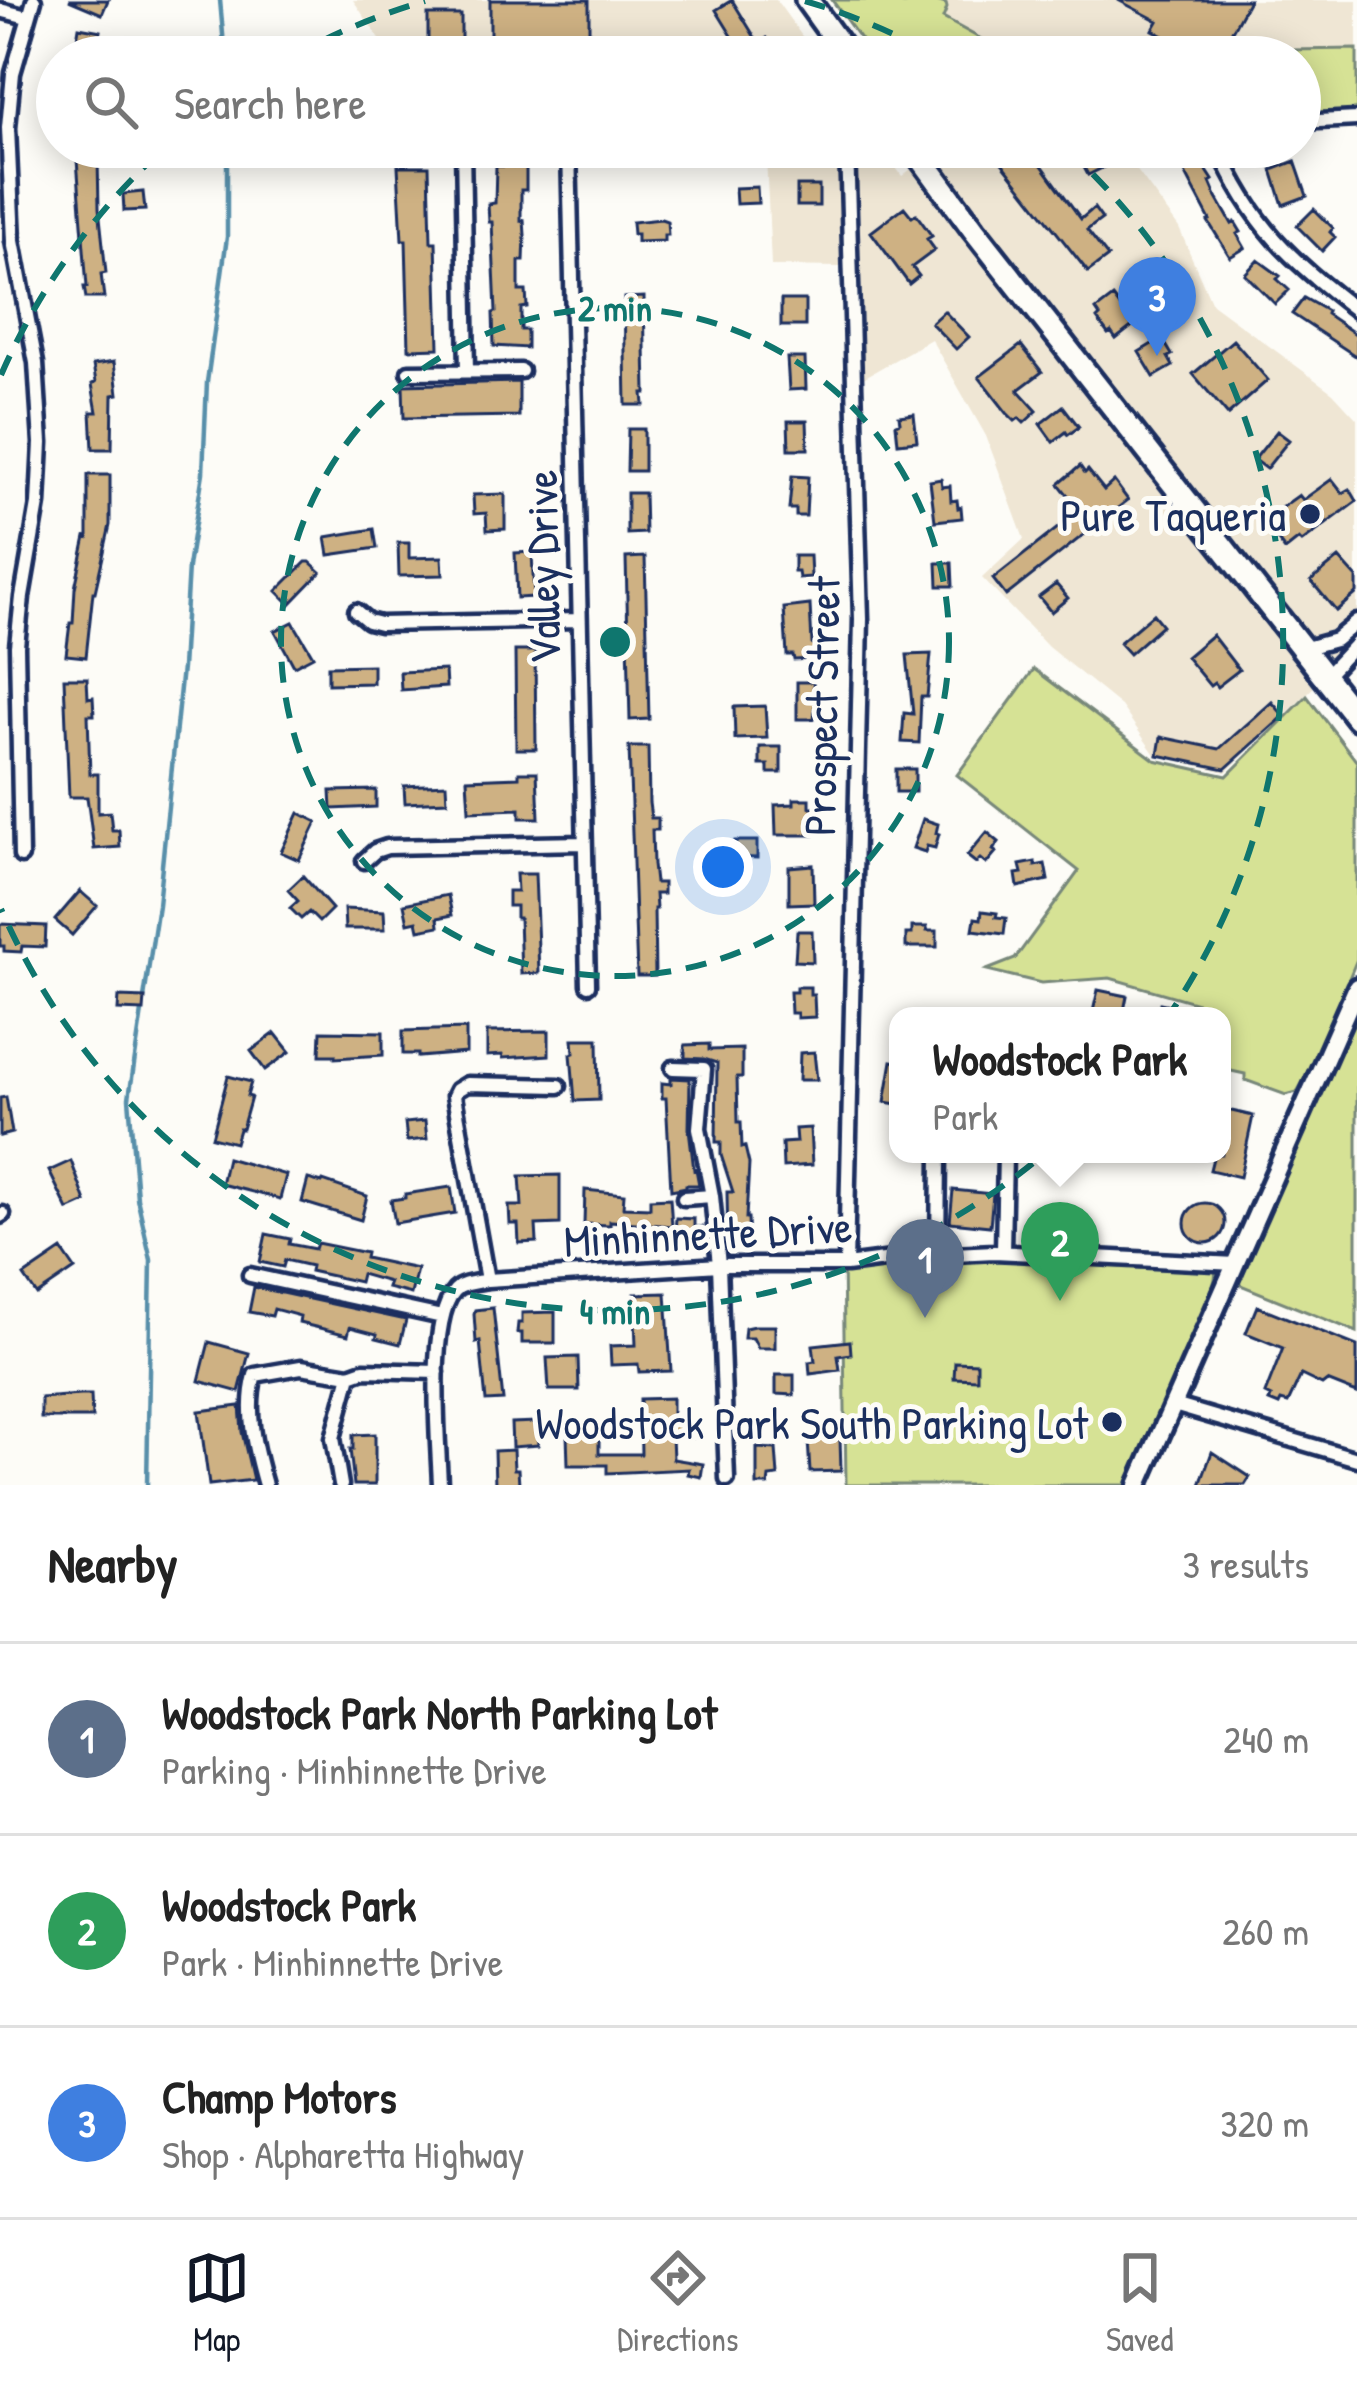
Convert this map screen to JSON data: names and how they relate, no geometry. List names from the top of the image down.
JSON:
{
  "streets": {
    "street": ["Valley Drive", "Prospect Street", "Minhinnette Drive"]
  },
  "crossings": [
    ["Prospect Street", "Minhinnette Drive"]
  ],
  "places": ["Pure Taqueria", "Woodstock Park South Parking Lot"],
  "page": {
    "search": "Search here",
    "pins": ["3", "2", "1"],
    "popup": ["Woodstock Park", "Park"],
    "heading": ["Nearby", "3 results"],
    "list": [
      {
        "mark": "1",
        "name": "Woodstock Park North Parking Lot",
        "note": "Parking · Minhinnette Drive",
        "value": "240 m"
      },
      {
        "mark": "2",
        "name": "Woodstock Park",
        "note": "Park · Minhinnette Drive",
        "value": "260 m"
      },
      {
        "mark": "3",
        "name": "Champ Motors",
        "note": "Shop · Alpharetta Highway",
        "value": "320 m"
      }
    ],
    "nav": ["Map", "Directions", "Saved"]
  },
  "rings": ["2 min", "4 min"]
}
